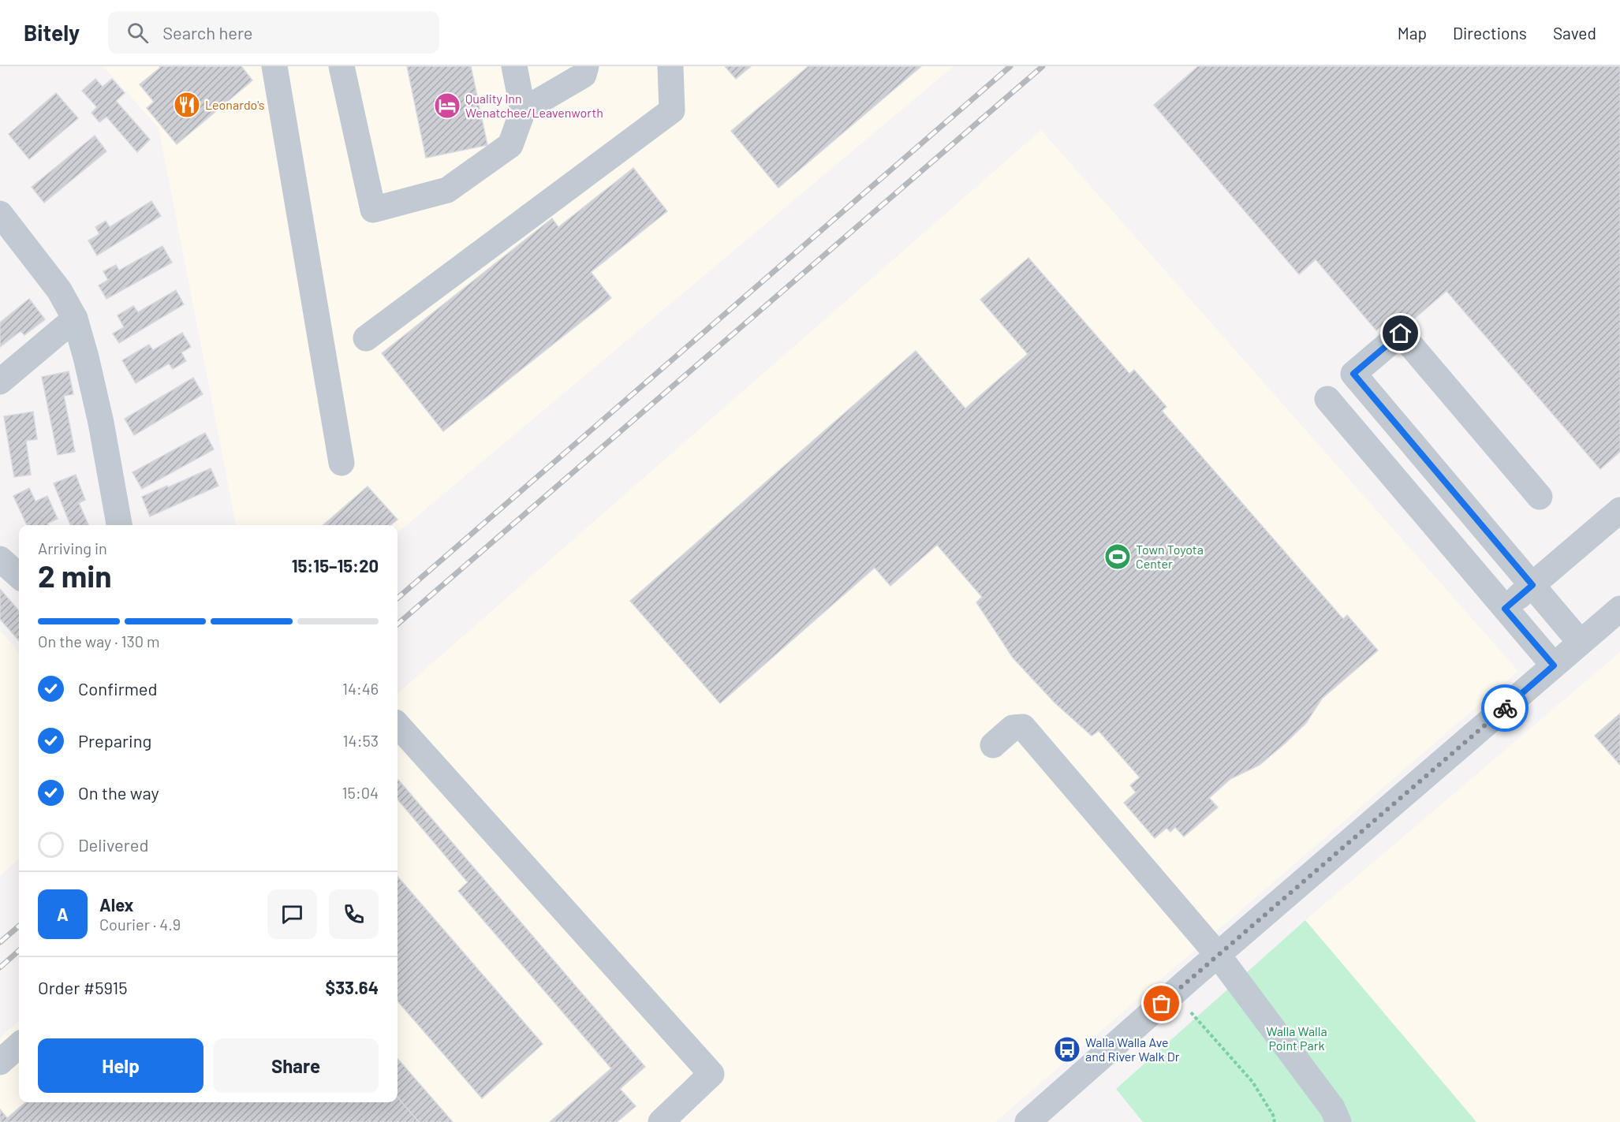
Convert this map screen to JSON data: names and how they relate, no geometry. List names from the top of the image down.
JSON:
{
  "parks": ["Walla Walla Point Park"],
  "places": {
    "restaurant": ["Leonardo's"],
    "hotel": ["Quality Inn Wenatchee/Leavenworth"],
    "sports": ["Town Toyota Center"],
    "bus stop": ["Walla Walla Ave and River Walk Dr"]
  },
  "page": {
    "header": "Bitely",
    "search": "Search here",
    "nav": ["Map", "Directions", "Saved"],
    "heading": ["2 min", "Arriving in", "15:15–15:20"],
    "panel": [
      "Alex",
      "Courier · 4.9",
      "Order #5915",
      "$33.64"
    ],
    "bar": "On the way · 130 m",
    "list": [
      ["Confirmed", "14:46"],
      ["Preparing", "14:53"],
      ["On the way", "15:04"],
      "Delivered"
    ],
    "round": "A",
    "buttons": ["Help", "Share"]
  }
}
